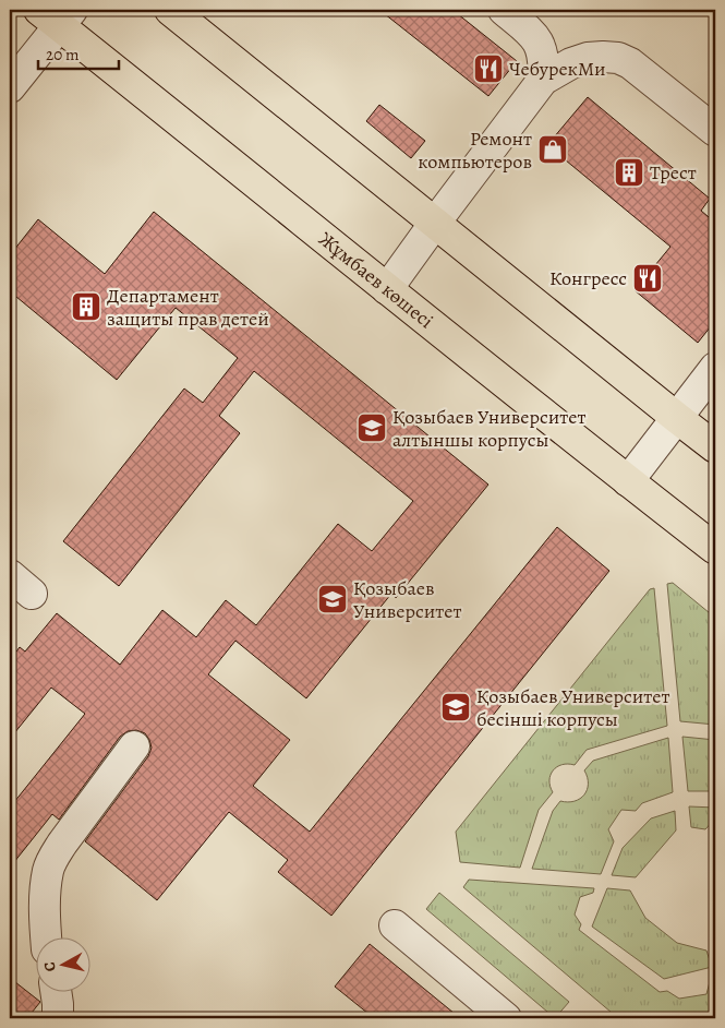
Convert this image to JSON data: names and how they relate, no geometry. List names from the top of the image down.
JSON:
{
  "streets": {
    "main road": ["Жұмбаев көшесі"]
  },
  "places": {
    "restaurant": ["ЧебурекМи", "Конгресс"],
    "shop": ["Ремонт компьютеров"],
    "building": ["Трест", "Департамент защиты прав детей"],
    "school or university": ["Қозыбаев Университет алтыншы корпусы", "Қозыбаев Университет", "Қозыбаев Университет бесінші корпусы"]
  },
  "scale_bar": "20 m",
  "north": "left"
}
